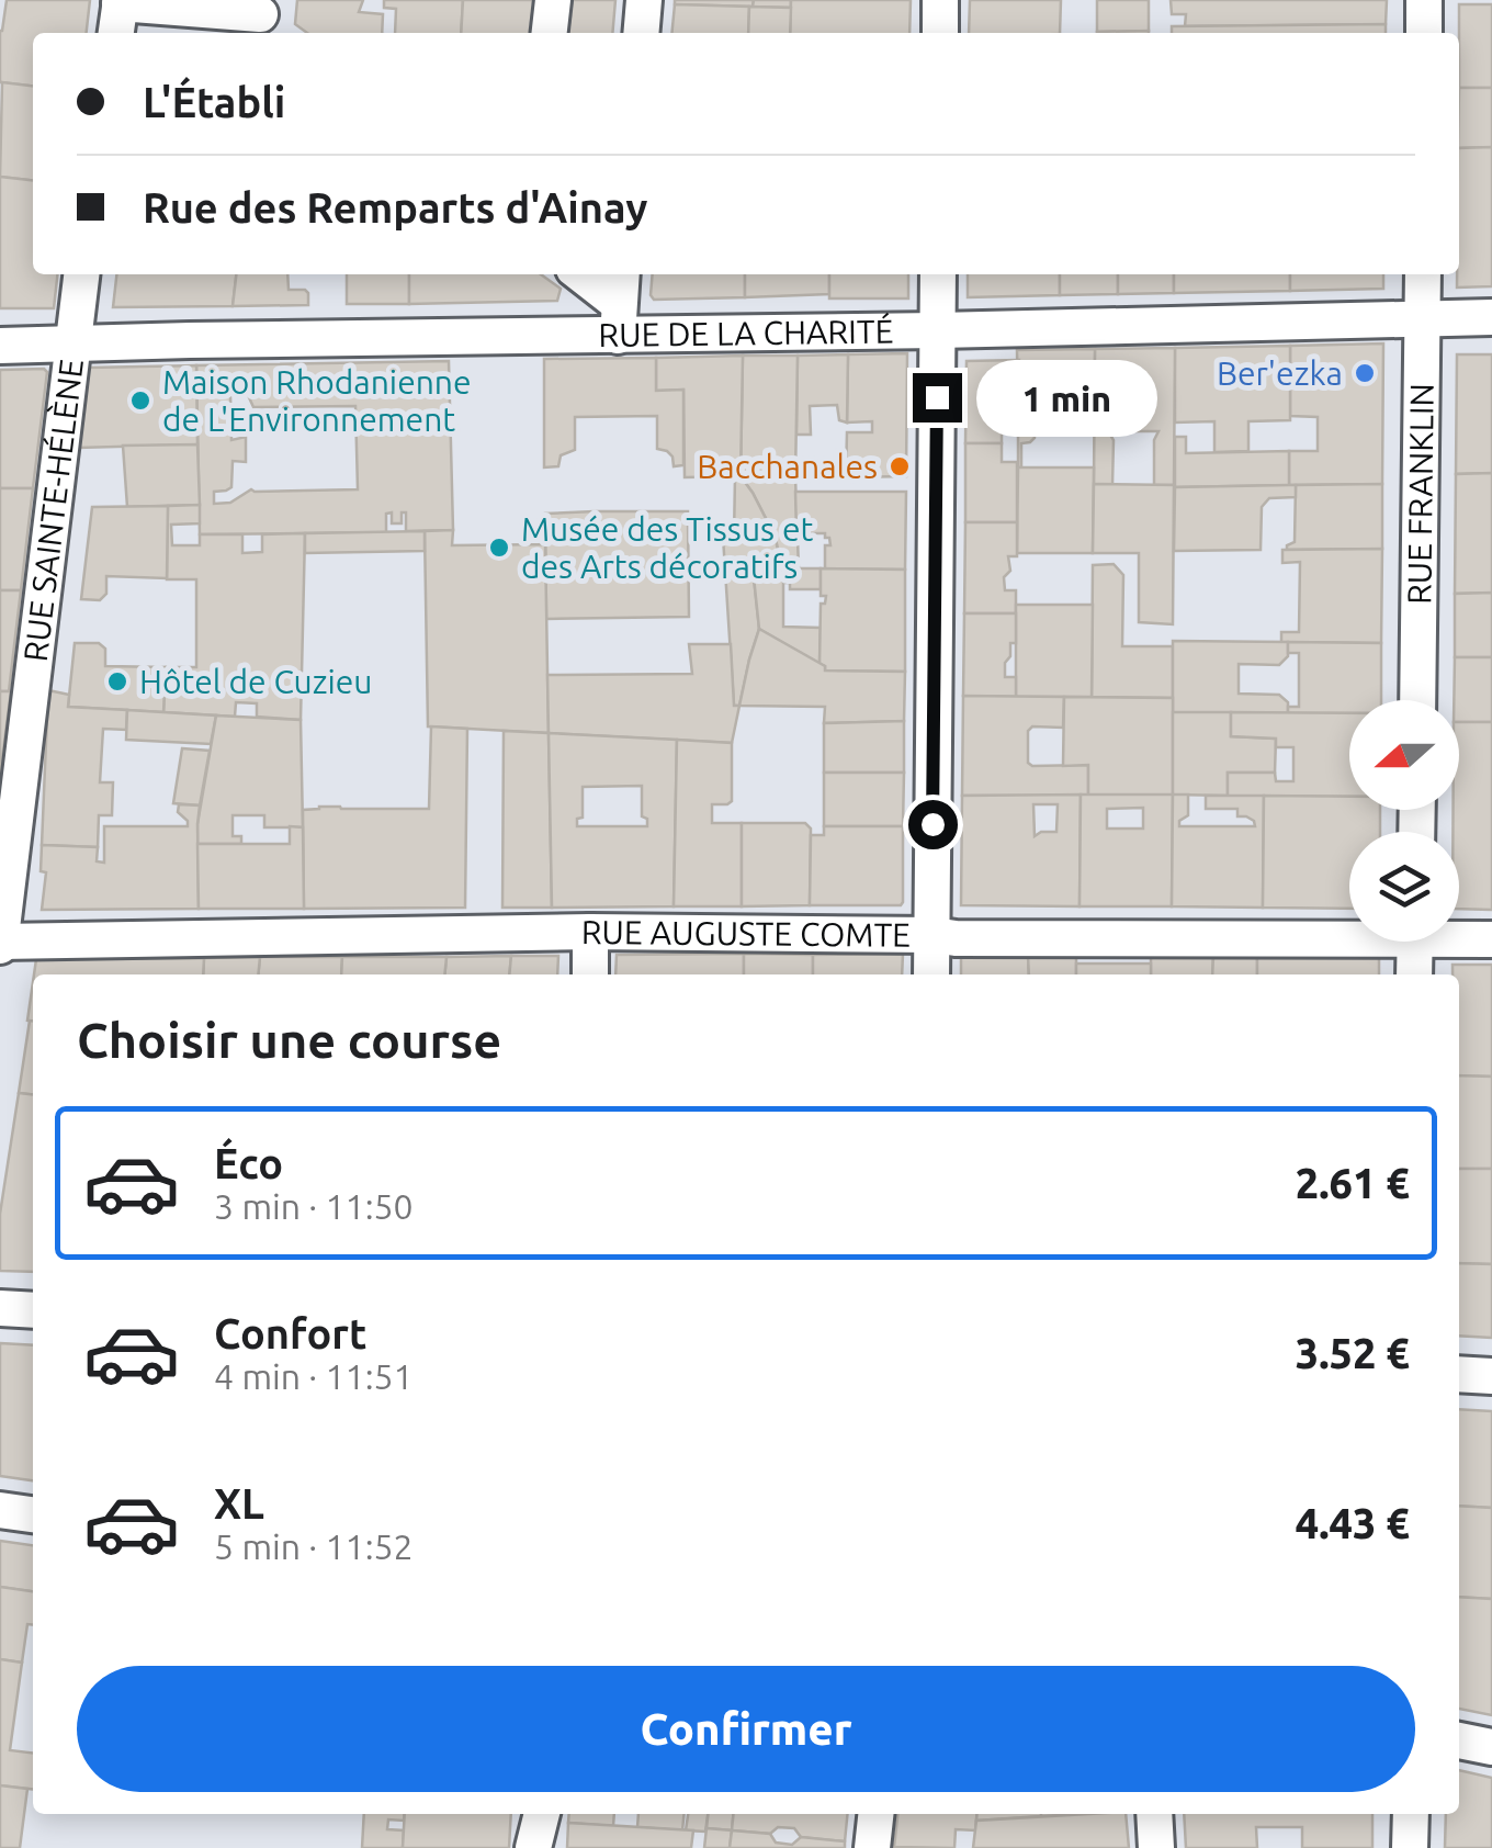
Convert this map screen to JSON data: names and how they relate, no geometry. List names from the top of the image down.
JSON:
{
  "streets": {
    "street": [
      "RUE DE LA CHARITÉ",
      "RUE FRANKLIN",
      "RUE SAINTE-HÉLÈNE",
      "RUE AUGUSTE COMTE"
    ]
  },
  "crossings": [
    ["RUE DE LA CHARITÉ", "RUE FRANKLIN"],
    ["RUE DE LA CHARITÉ", "RUE SAINTE-HÉLÈNE"],
    ["RUE SAINTE-HÉLÈNE", "RUE AUGUSTE COMTE"]
  ],
  "places": [
    "Ber'ezka",
    "Maison Rhodanienne de L'Environnement",
    "Bacchanales",
    "Musée des Tissus et des Arts décoratifs",
    "Hôtel de Cuzieu"
  ],
  "north": "left",
  "page": {
    "banner": ["L'Établi", "Rue des Remparts d'Ainay"],
    "bubble": "1 min",
    "heading": "Choisir une course",
    "list": [
      {
        "name": "Éco",
        "note": "3 min · 11:50",
        "value": "2.61 €"
      },
      {
        "name": "Confort",
        "note": "4 min · 11:51",
        "value": "3.52 €"
      },
      {
        "name": "XL",
        "note": "5 min · 11:52",
        "value": "4.43 €"
      }
    ],
    "buttons": "Confirmer"
  }
}
